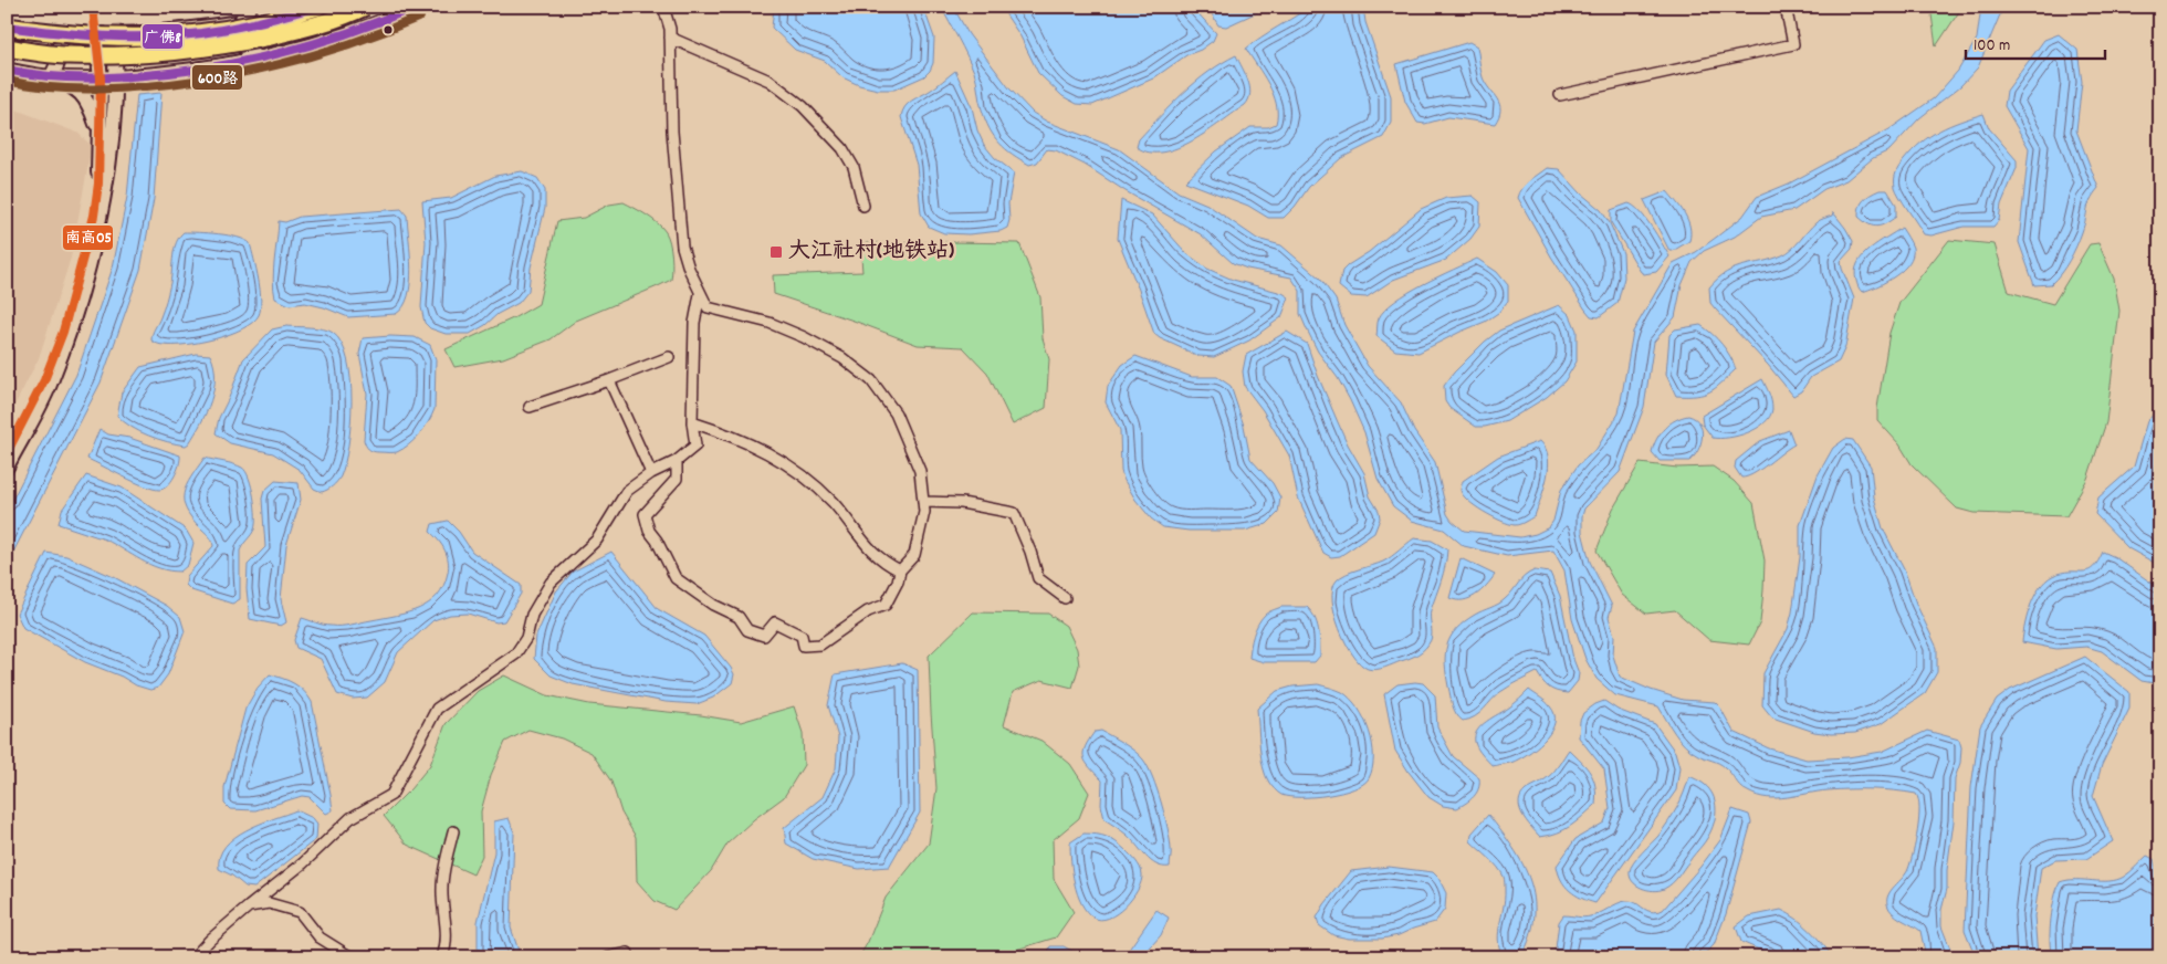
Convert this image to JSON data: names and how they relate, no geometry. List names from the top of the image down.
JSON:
{
  "places": {
    "transit": ["大江社村(地铁站)"]
  },
  "lines": ["transit line 广佛8", "transit line 南高05", "transit line 600路"],
  "scale_bar": "100 m"
}
